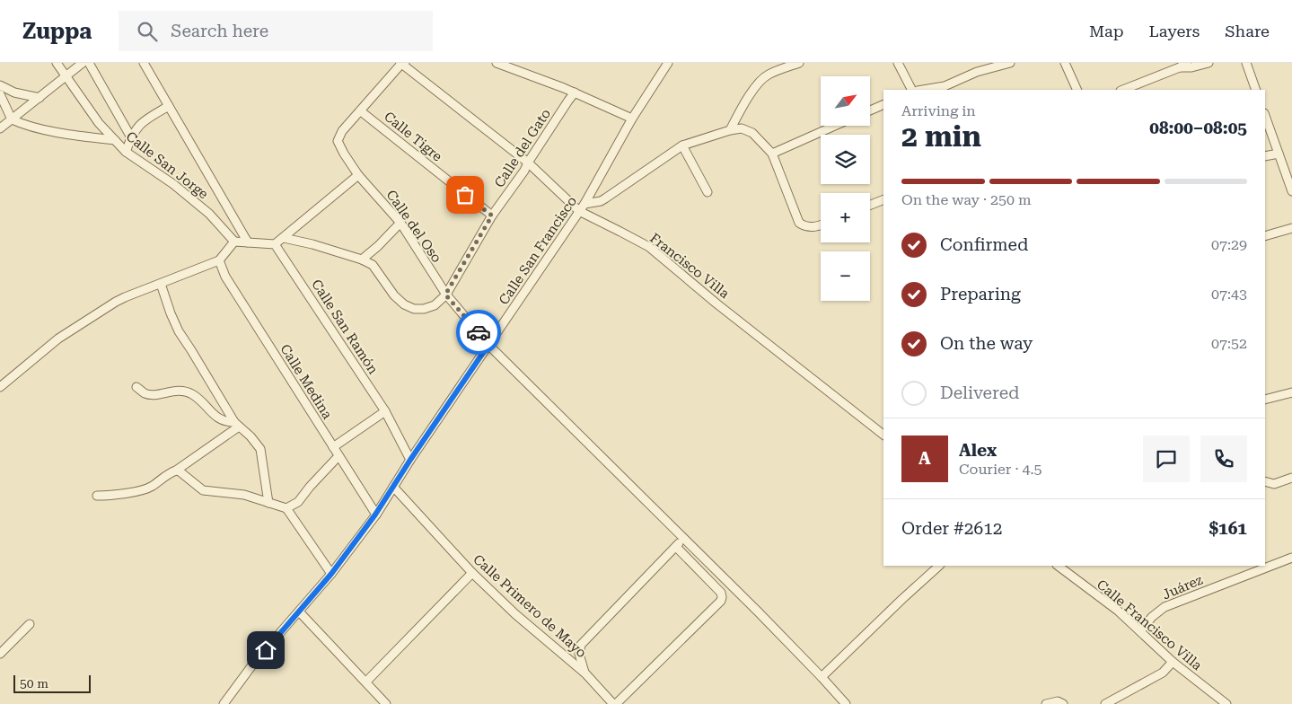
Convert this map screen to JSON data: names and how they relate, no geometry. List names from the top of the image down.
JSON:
{
  "streets": {
    "street": [
      "Calle Tigre",
      "Calle del Gato",
      "Calle San Jorge",
      "Calle del Oso",
      "Calle San Francisco",
      "Francisco Villa",
      "Calle San Ramón",
      "Calle Medina",
      "Juárez",
      "Calle Primero de Mayo",
      "Calle Francisco Villa"
    ]
  },
  "crossings": [
    ["Calle Tigre", "Calle del Gato"],
    ["Calle Tigre", "Calle del Oso"],
    ["Calle del Gato", "Calle del Oso"],
    ["Calle del Gato", "Francisco Villa"],
    ["Calle del Oso", "Calle San Francisco"],
    ["Calle San Francisco", "Francisco Villa"],
    ["Calle San Francisco", "Calle San Ramón"],
    ["Calle San Francisco", "Calle Medina"],
    ["Calle San Francisco", "Calle Primero de Mayo"],
    ["Juárez", "Calle Francisco Villa"]
  ],
  "scale_bar": "50 m",
  "north": "top right",
  "page": {
    "header": "Zuppa",
    "search": "Search here",
    "nav": ["Map", "Layers", "Share"],
    "map_buttons": ["+", "−"],
    "heading": ["2 min", "Arriving in", "08:00–08:05"],
    "panel": [
      "Alex",
      "Courier · 4.5",
      "Order #2612",
      "$161"
    ],
    "bar": "On the way · 250 m",
    "list": [
      ["Confirmed", "07:29"],
      ["Preparing", "07:43"],
      ["On the way", "07:52"],
      "Delivered"
    ],
    "round": "A",
    "scale": "50 m"
  }
}
